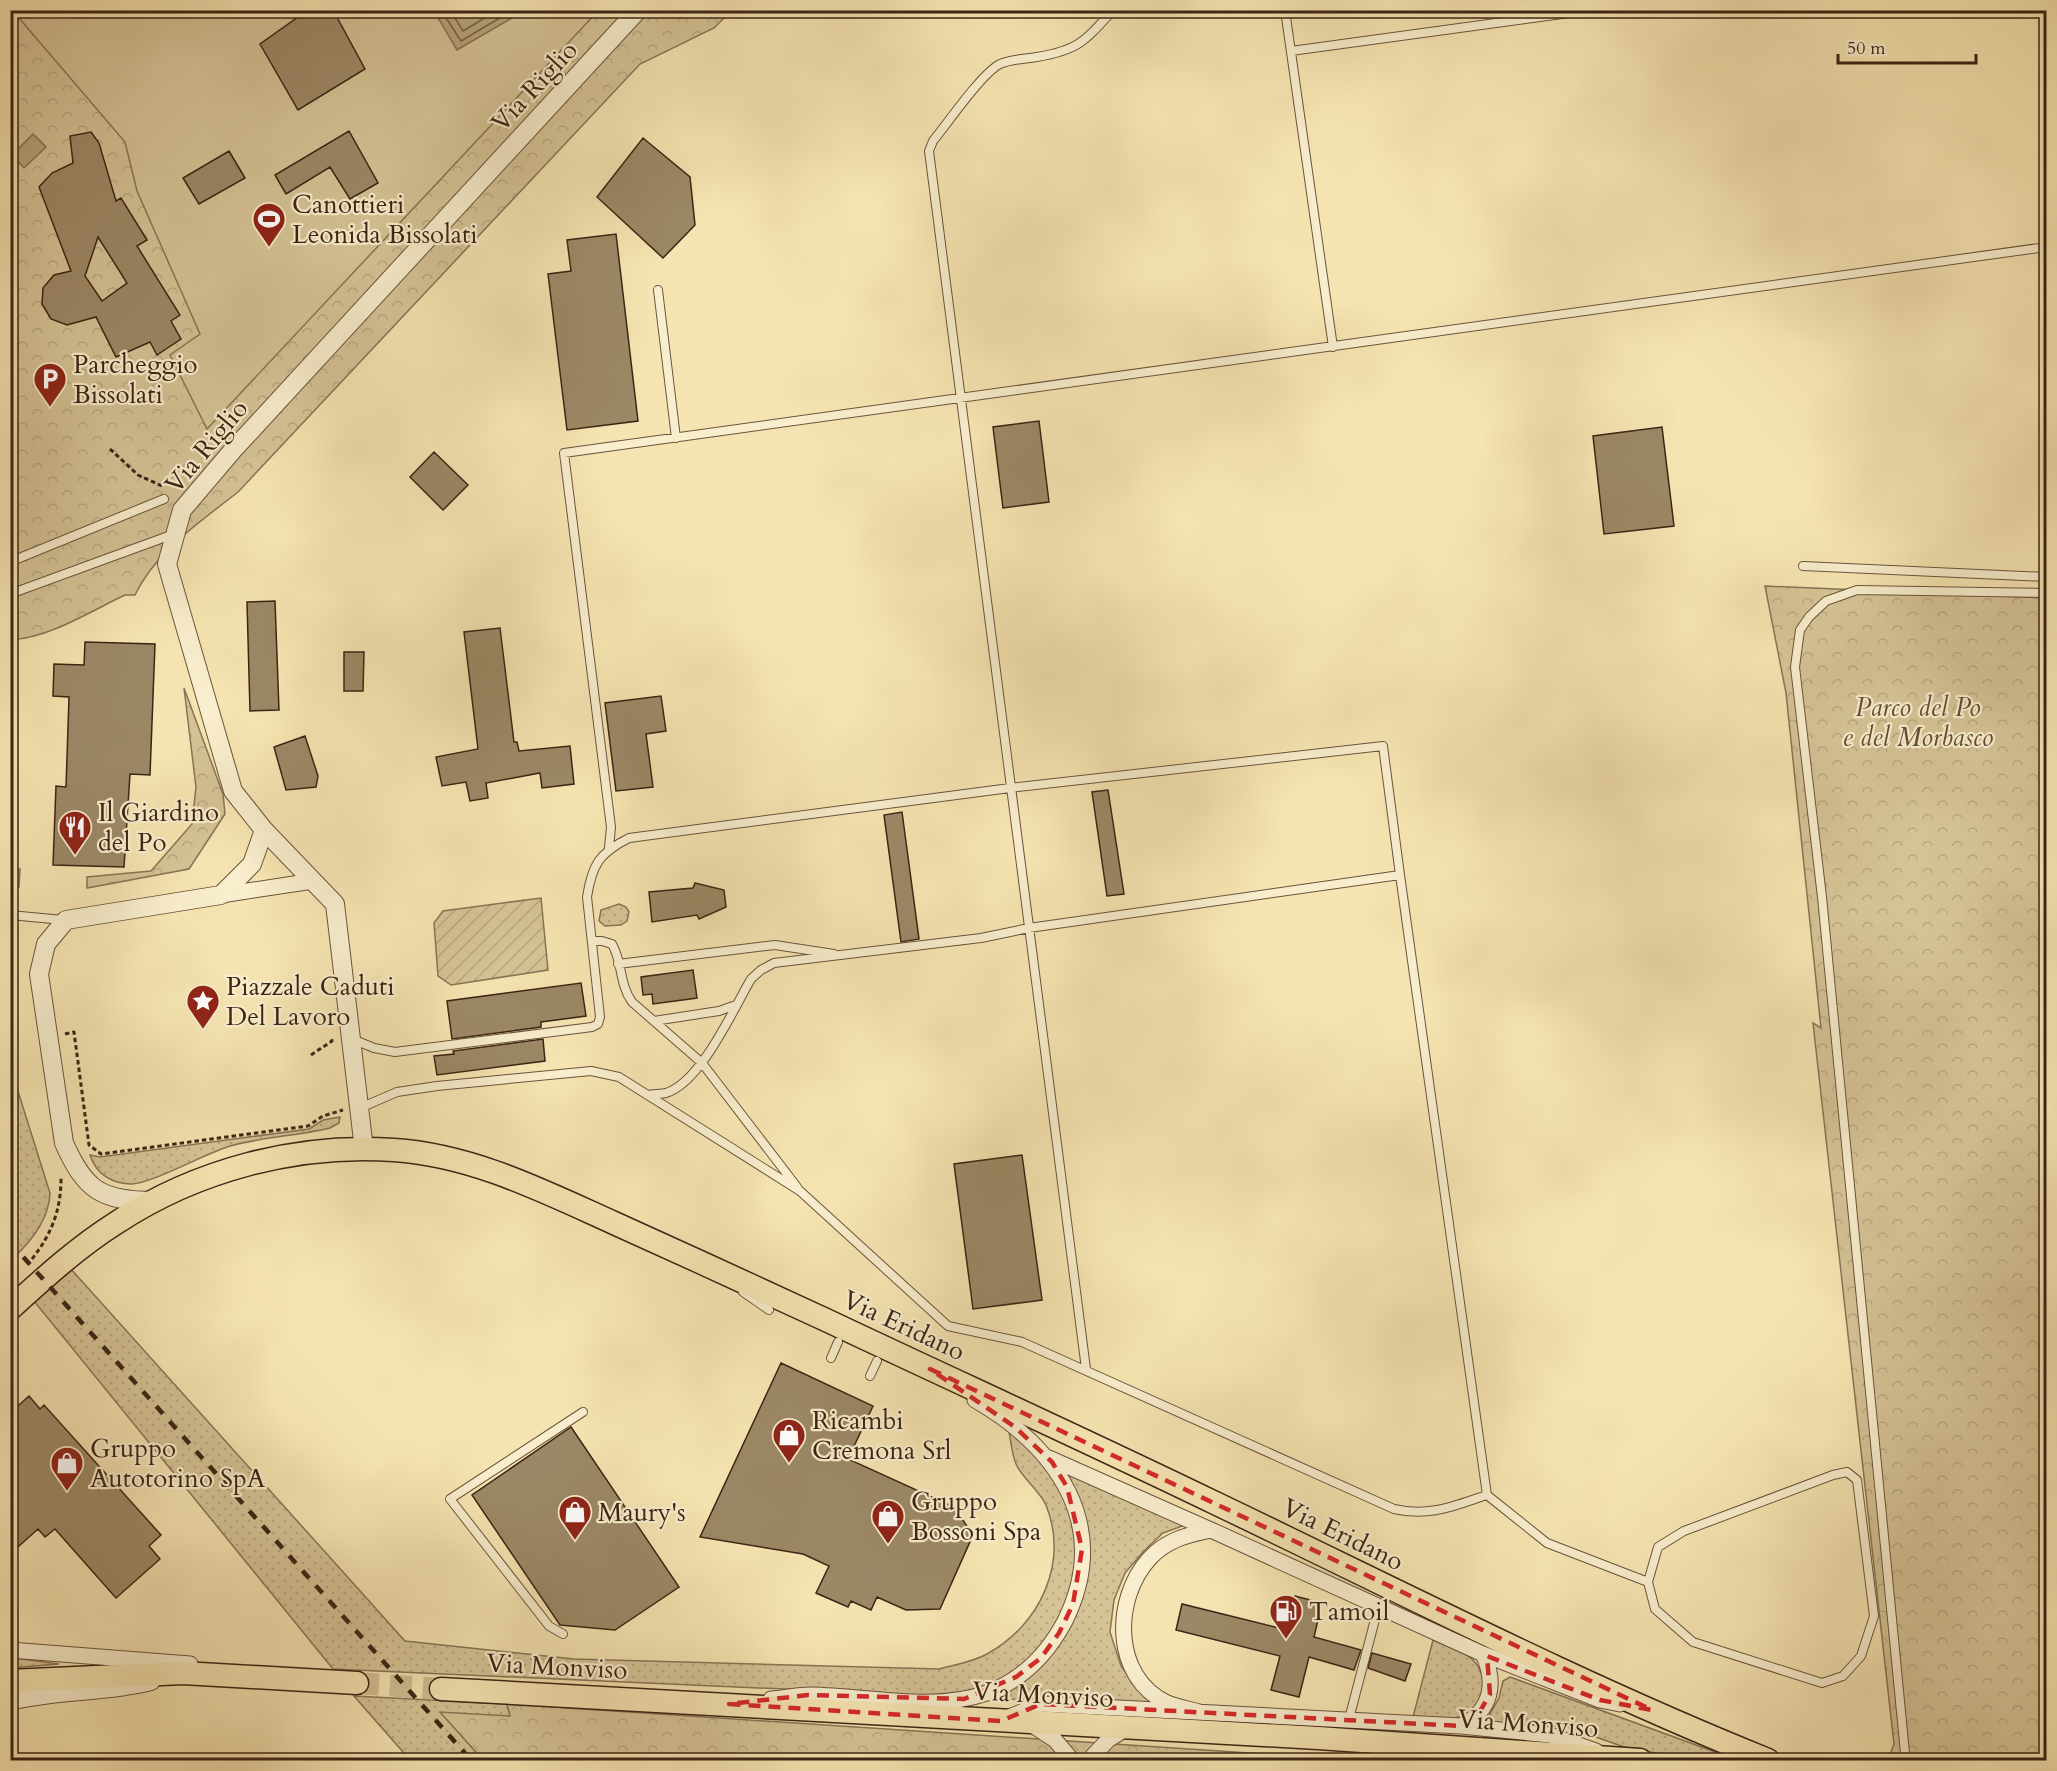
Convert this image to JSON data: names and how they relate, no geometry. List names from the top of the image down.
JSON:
{
  "streets": {
    "main road": ["Via Eridano", "Via Monviso"],
    "street": ["Via Riglio"]
  },
  "crossings": [
    ["Via Riglio", "Via Eridano"]
  ],
  "parks": ["Parco del Po e del Morbasco"],
  "places": {
    "sports": ["Canottieri Leonida Bissolati"],
    "parking": ["Parcheggio Bissolati"],
    "restaurant": ["Il Giardino del Po"],
    "place": ["Piazzale Caduti Del Lavoro"],
    "shop": [
      "Ricambi Cremona Srl",
      "Gruppo Autotorino SpA",
      "Maury's",
      "Gruppo Bossoni Spa"
    ],
    "fuel station": ["Tamoil"]
  },
  "scale_bar": "50 m"
}
